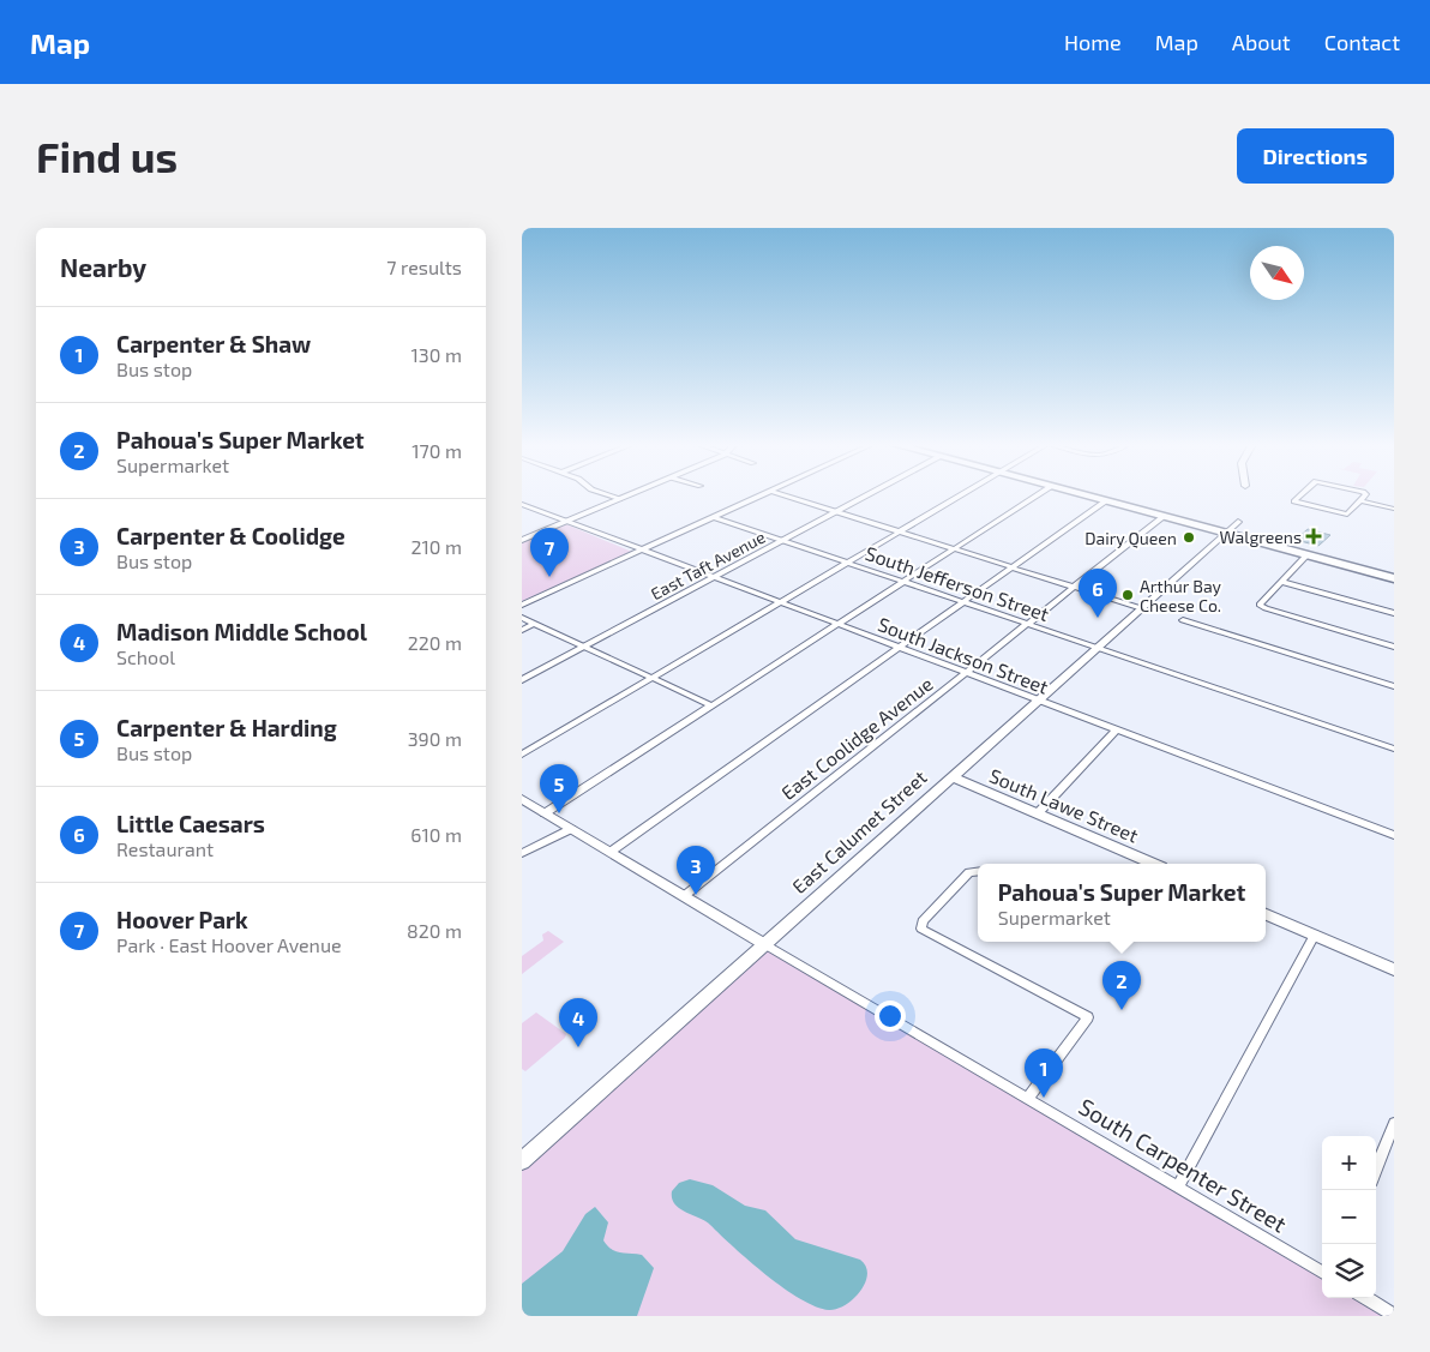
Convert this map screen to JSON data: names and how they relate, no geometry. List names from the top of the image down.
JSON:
{
  "streets": {
    "main road": ["South Lawe Street", "East Calumet Street"],
    "street": [
      "East Taft Avenue",
      "South Jefferson Street",
      "South Jackson Street",
      "East Coolidge Avenue",
      "South Carpenter Street"
    ]
  },
  "crossings": [
    ["East Taft Avenue", "South Jefferson Street"],
    ["East Taft Avenue", "South Jackson Street"],
    ["South Jefferson Street", "East Coolidge Avenue"],
    ["South Jefferson Street", "East Calumet Street"],
    ["South Jackson Street", "East Coolidge Avenue"],
    ["South Jackson Street", "East Calumet Street"],
    ["East Coolidge Avenue", "South Carpenter Street"],
    ["South Lawe Street", "East Calumet Street"],
    ["East Calumet Street", "South Carpenter Street"]
  ],
  "places": {
    "health": ["Walgreens"],
    "other": ["Dairy Queen", "Arthur Bay Cheese Co."]
  },
  "north": "bottom right",
  "page": {
    "header": "Map",
    "nav": [
      "Home",
      "Map",
      "About",
      "Contact"
    ],
    "buttons": "Directions",
    "title": "Find us",
    "heading": ["Nearby", "7 results"],
    "list": [
      {
        "mark": "1",
        "name": "Carpenter & Shaw",
        "note": "Bus stop",
        "value": "130 m"
      },
      {
        "mark": "2",
        "name": "Pahoua's Super Market",
        "note": "Supermarket",
        "value": "170 m"
      },
      {
        "mark": "3",
        "name": "Carpenter & Coolidge",
        "note": "Bus stop",
        "value": "210 m"
      },
      {
        "mark": "4",
        "name": "Madison Middle School",
        "note": "School",
        "value": "220 m"
      },
      {
        "mark": "5",
        "name": "Carpenter & Harding",
        "note": "Bus stop",
        "value": "390 m"
      },
      {
        "mark": "6",
        "name": "Little Caesars",
        "note": "Restaurant",
        "value": "610 m"
      },
      {
        "mark": "7",
        "name": "Hoover Park",
        "note": "Park · East Hoover Avenue",
        "value": "820 m"
      }
    ],
    "pins": [
      "7",
      "6",
      "5",
      "3",
      "2",
      "4",
      "1"
    ],
    "popup": ["Pahoua's Super Market", "Supermarket"],
    "map_buttons": ["+", "−"]
  }
}
